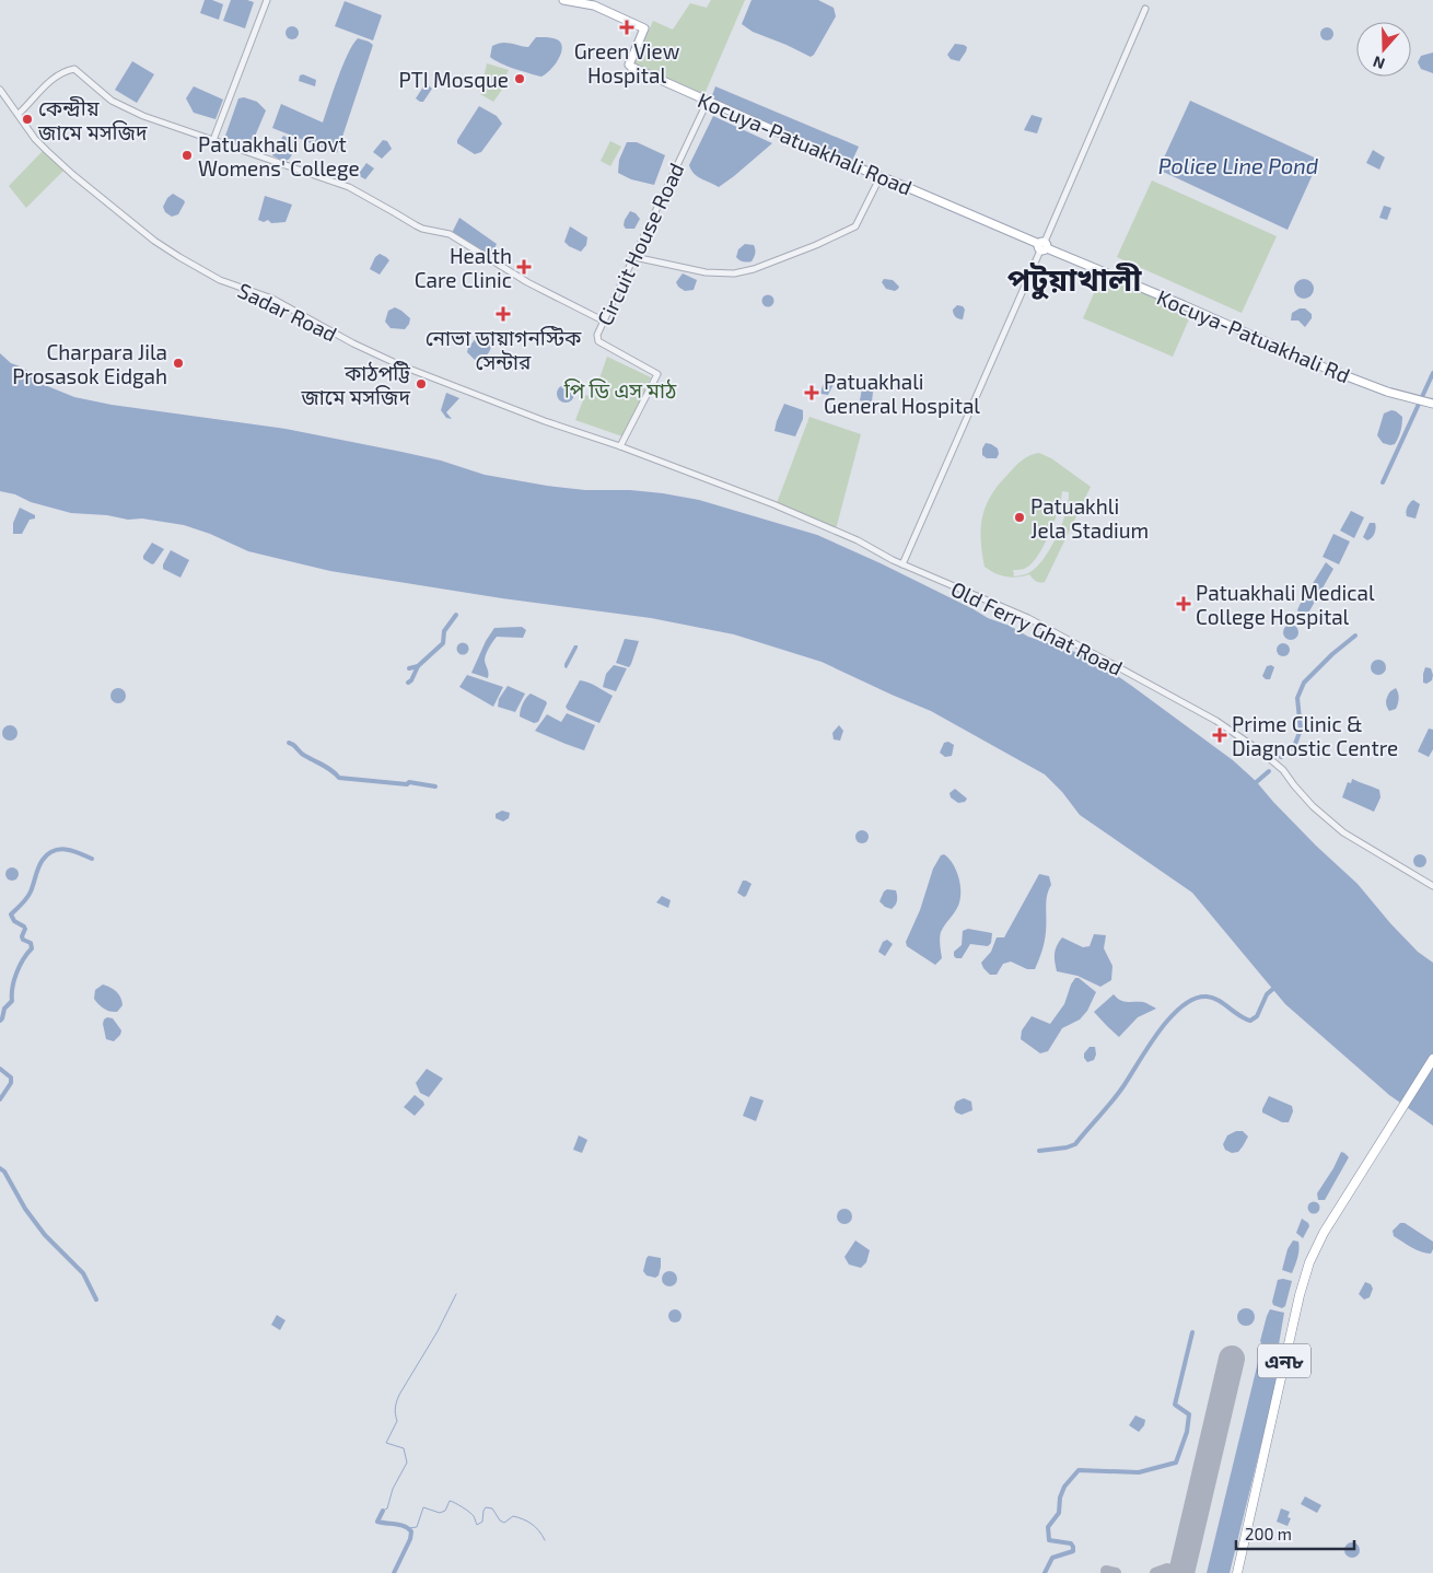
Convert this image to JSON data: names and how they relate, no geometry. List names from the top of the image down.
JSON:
{
  "streets": {
    "highway": ["এন৮"],
    "main road": ["Kocuya-Patuakhali Road", "Kocuya-Patuakhali Rd"],
    "street": ["Circuit House Road", "Sadar Road", "Old Ferry Ghat Road"]
  },
  "crossings": [
    ["Kocuya-Patuakhali Road", "Circuit House Road"],
    ["Kocuya-Patuakhali Road", "Kocuya-Patuakhali Rd"],
    ["Circuit House Road", "Old Ferry Ghat Road"],
    ["Sadar Road", "Old Ferry Ghat Road"]
  ],
  "districts": ["পটুয়াখালী"],
  "water": ["Police Line Pond"],
  "parks": ["পি ডি এস মাঠ"],
  "places": {
    "health": [
      "Green View Hospital",
      "Health Care Clinic",
      "নোভা ডায়াগনস্টিক সেন্টার",
      "Patuakhali General Hospital",
      "Patuakhali Medical College Hospital",
      "Prime Clinic & Diagnostic Centre"
    ],
    "other": [
      "PTI Mosque",
      "কেন্দ্রীয় জামে মসজিদ",
      "Patuakhali Govt Womens' College",
      "Charpara Jila Prosasok Eidgah",
      "কাঠপট্টি জামে মসজিদ",
      "Patuakhli Jela Stadium"
    ]
  },
  "scale_bar": "200 m",
  "north": "bottom"
}
